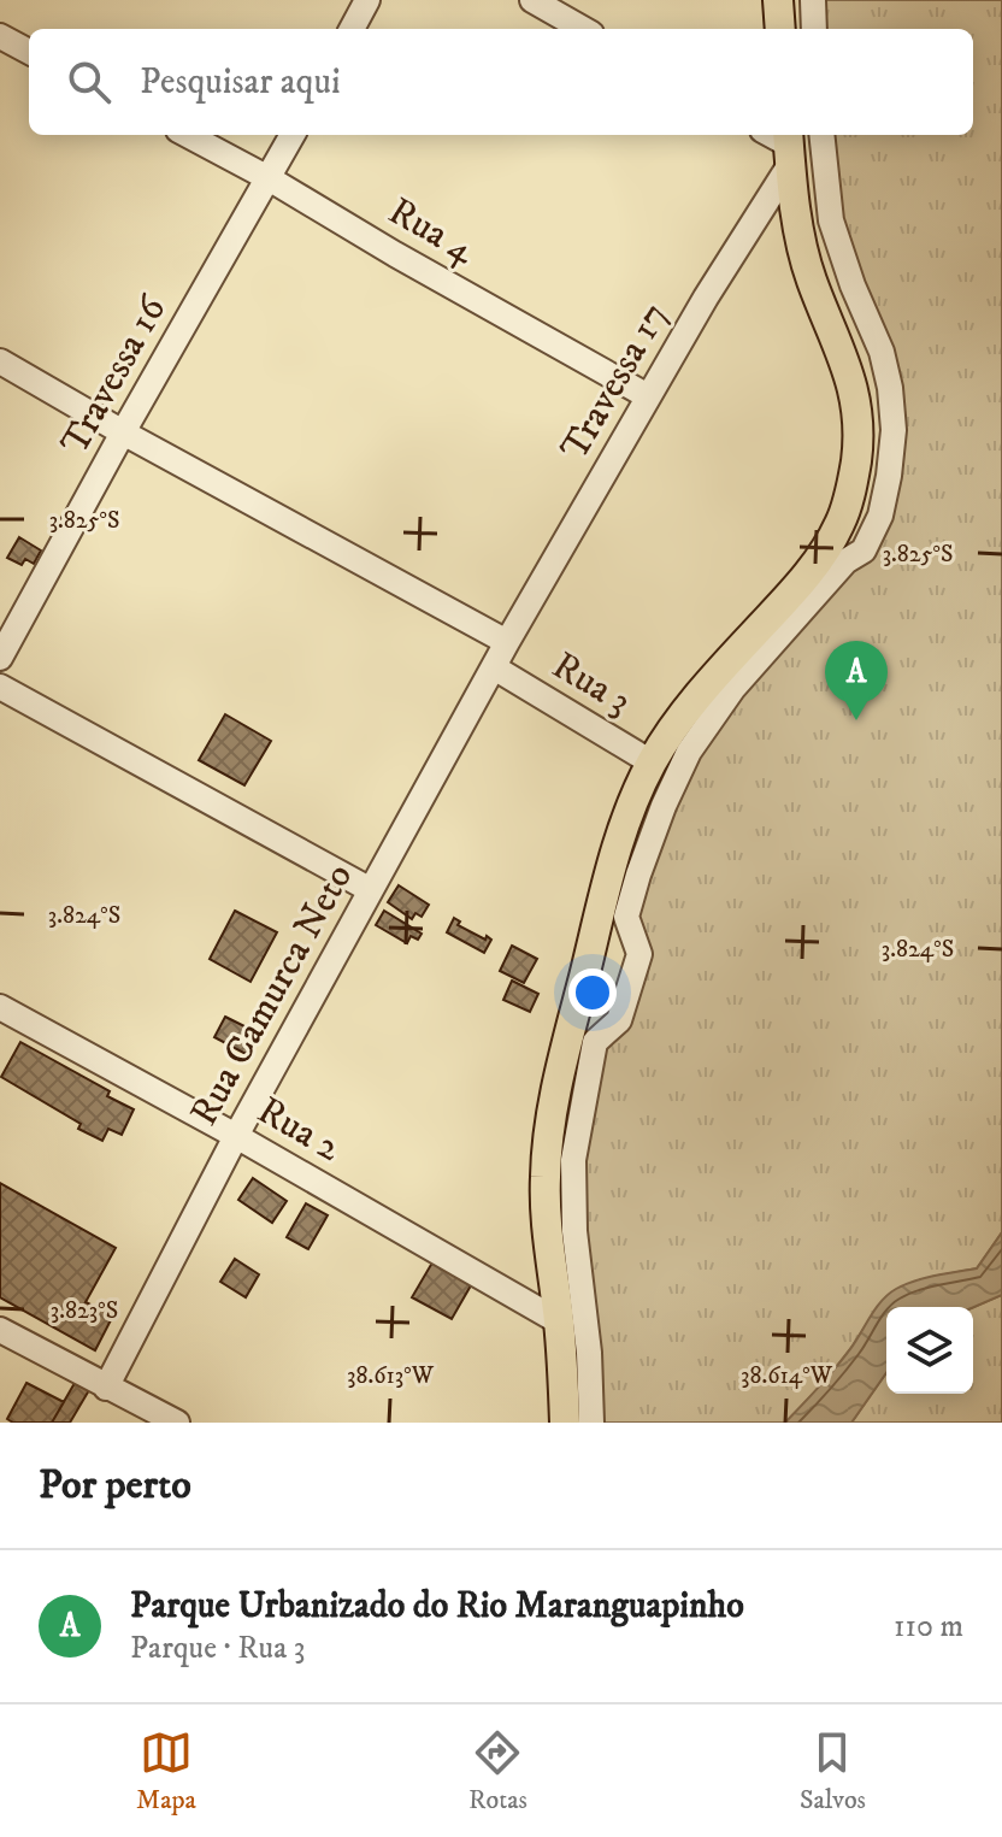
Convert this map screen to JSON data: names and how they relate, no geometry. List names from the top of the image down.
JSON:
{
  "streets": {
    "street": [
      "Rua 4",
      "Travessa 16",
      "Travessa 17",
      "Rua 3",
      "Rua Camurca Neto",
      "Rua 2"
    ]
  },
  "crossings": [
    ["Rua 4", "Travessa 16"],
    ["Rua 4", "Travessa 17"],
    ["Travessa 17", "Rua Camurca Neto"],
    ["Rua 3", "Rua Camurca Neto"],
    ["Rua Camurca Neto", "Rua 2"]
  ],
  "page": {
    "search": "Pesquisar aqui",
    "pins": "A",
    "heading": "Por perto",
    "list": [
      {
        "mark": "A",
        "name": "Parque Urbanizado do Rio Maranguapinho",
        "note": "Parque · Rua 3",
        "value": "110 m"
      }
    ],
    "nav": ["Mapa", "Rotas", "Salvos"]
  },
  "coordinates": [
    "3.825°S",
    "3.824°S",
    "3.823°S",
    "38.613°W",
    "38.614°W"
  ]
}
